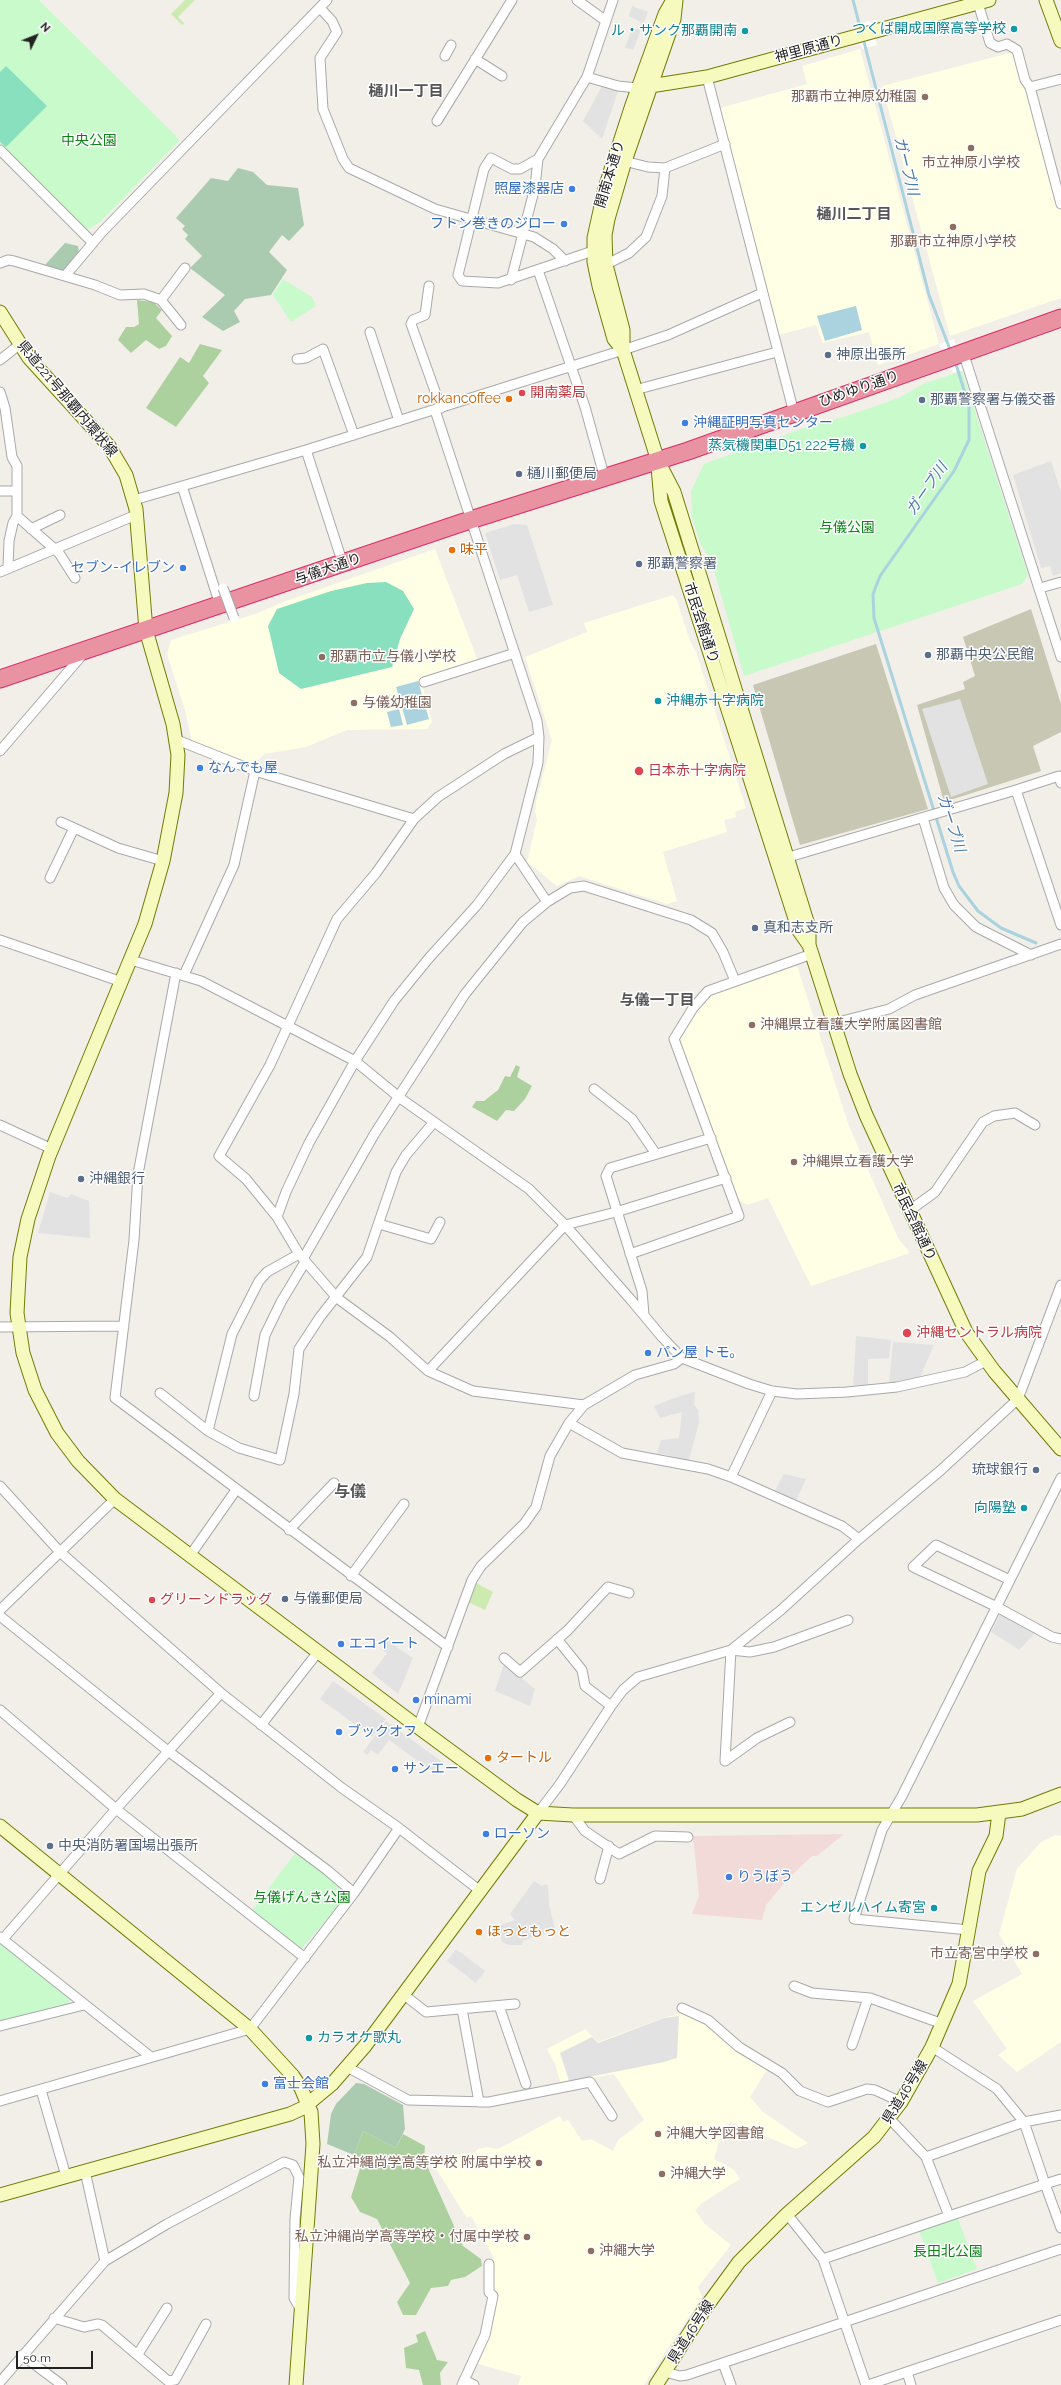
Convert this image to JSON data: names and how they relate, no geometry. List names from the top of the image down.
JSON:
{
  "streets": {
    "highway": ["ひめゆり通り", "与儀大通り"],
    "street": [
      "神里原通り",
      "開南本通り",
      "県道221号那覇内環状線",
      "市民会館通り",
      "県道46号線"
    ]
  },
  "crossings": [
    ["神里原通り", "開南本通り"],
    ["開南本通り", "ひめゆり通り"],
    ["開南本通り", "与儀大通り"],
    ["開南本通り", "市民会館通り"],
    ["ひめゆり通り", "与儀大通り"],
    ["ひめゆり通り", "市民会館通り"],
    ["県道221号那覇内環状線", "与儀大通り"],
    ["与儀大通り", "市民会館通り"]
  ],
  "districts": [
    "樋川一丁目",
    "樋川二丁目",
    "与儀一丁目",
    "与儀"
  ],
  "water": ["ガーブ川"],
  "parks": [
    "中央公園",
    "与儀公園",
    "与儀げんき公園",
    "長田北公園"
  ],
  "places": [
    "つくば開成国際高等学校",
    "ル・サンク那覇開南",
    "那覇市立神原幼稚園",
    "市立神原小学校",
    "照屋漆器店",
    "フトン巻きのジロー",
    "那覇市立神原小学校",
    "神原出張所",
    "開南薬局",
    "rokkancoffee",
    "那覇警察署与儀交番",
    "沖縄証明写真センター",
    "蒸気機関車D51 222号機",
    "樋川郵便局",
    "味平",
    "那覇警察署",
    "セブン-イレブン",
    "那覇中央公民館",
    "那覇市立与儀小学校",
    "沖縄赤十字病院",
    "与儀幼稚園",
    "なんでも屋",
    "日本赤十字病院",
    "真和志支所",
    "沖縄県立看護大学附属図書館",
    "沖縄県立看護大学",
    "沖縄銀行",
    "沖縄セントラル病院",
    "パン屋 トモ。",
    "琉球銀行",
    "向陽塾",
    "与儀郵便局",
    "グリーンドラッグ",
    "エコイート",
    "minami",
    "ブックオフ",
    "タートル",
    "サンエー",
    "ローソン",
    "中央消防署国場出張所",
    "りうぼう",
    "エンゼルハイム寄宮",
    "ほっともっと",
    "市立寄宮中学校",
    "カラオケ歌丸",
    "富士会館",
    "沖縄大学図書館",
    "私立沖縄尚学高等学校 附属中学校",
    "沖縄大学",
    "私立沖縄尚学高等学校・付属中学校",
    "沖繩大学"
  ],
  "scale_bar": "50 m",
  "north": "top right"
}
